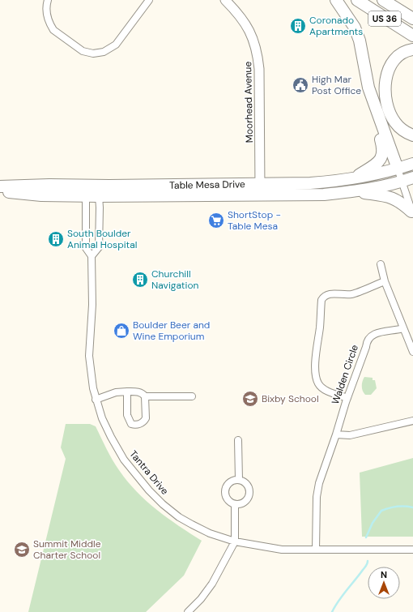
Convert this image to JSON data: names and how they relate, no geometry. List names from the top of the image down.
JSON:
{
  "streets": {
    "highway": ["US 36", "Table Mesa Drive"],
    "street": ["Moorhead Avenue", "Walden Circle", "Tantra Drive"]
  },
  "crossings": [
    ["Moorhead Avenue", "Table Mesa Drive"],
    ["Table Mesa Drive", "Tantra Drive"],
    ["Walden Circle", "Tantra Drive"]
  ],
  "places": {
    "building": ["Coronado Apartments", "South Boulder Animal Hospital", "Churchill Navigation"],
    "public building": ["High Mar Post Office"],
    "supermarket": ["ShortStop - Table Mesa"],
    "shop": ["Boulder Beer and Wine Emporium"],
    "school or university": ["Bixby School", "Summit Middle Charter School"]
  },
  "north": "top"
}
